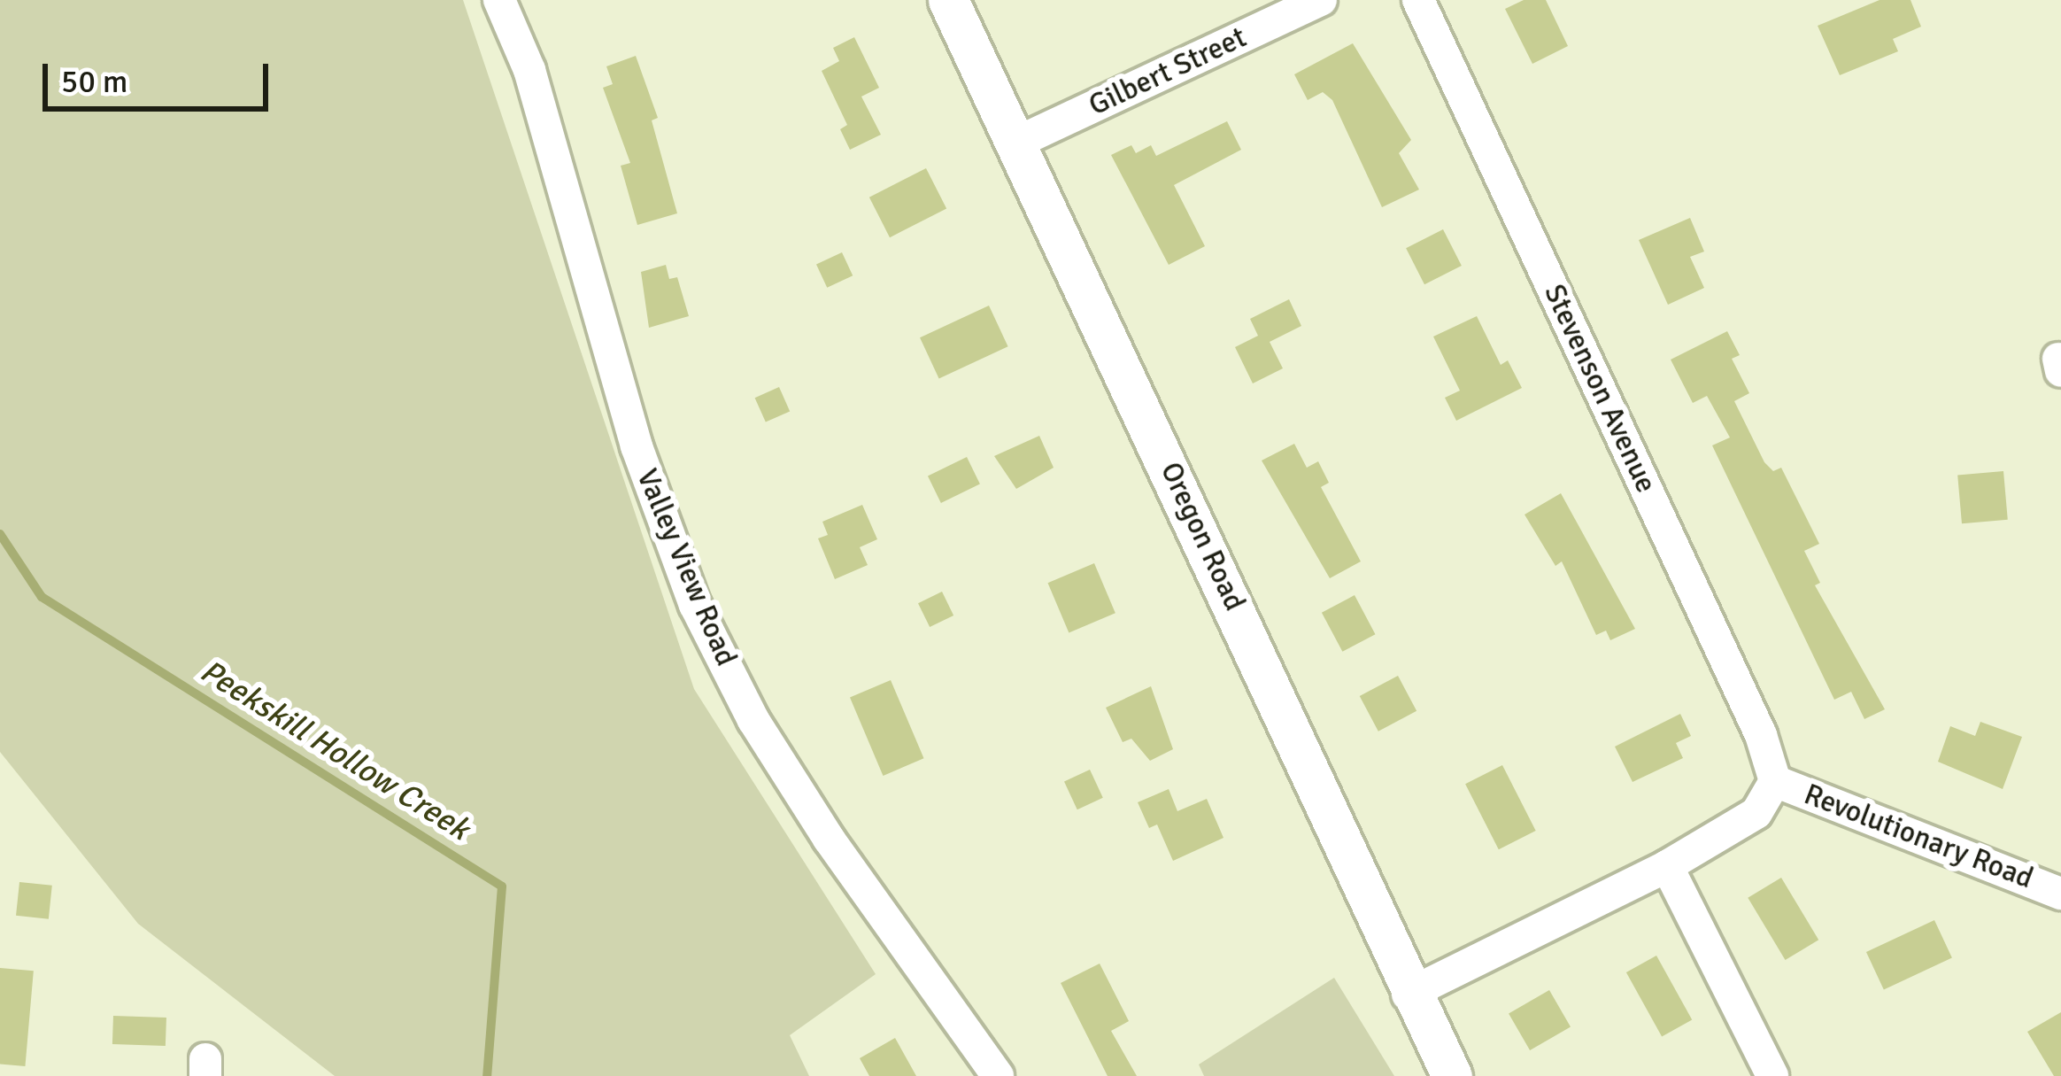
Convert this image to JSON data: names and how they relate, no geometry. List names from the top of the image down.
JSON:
{
  "streets": {
    "street": [
      "Gilbert Street",
      "Stevenson Avenue",
      "Oregon Road",
      "Valley View Road",
      "Revolutionary Road"
    ]
  },
  "crossings": [
    ["Gilbert Street", "Oregon Road"],
    ["Stevenson Avenue", "Revolutionary Road"]
  ],
  "water": ["Peekskill Hollow Creek"],
  "scale_bar": "50 m"
}
